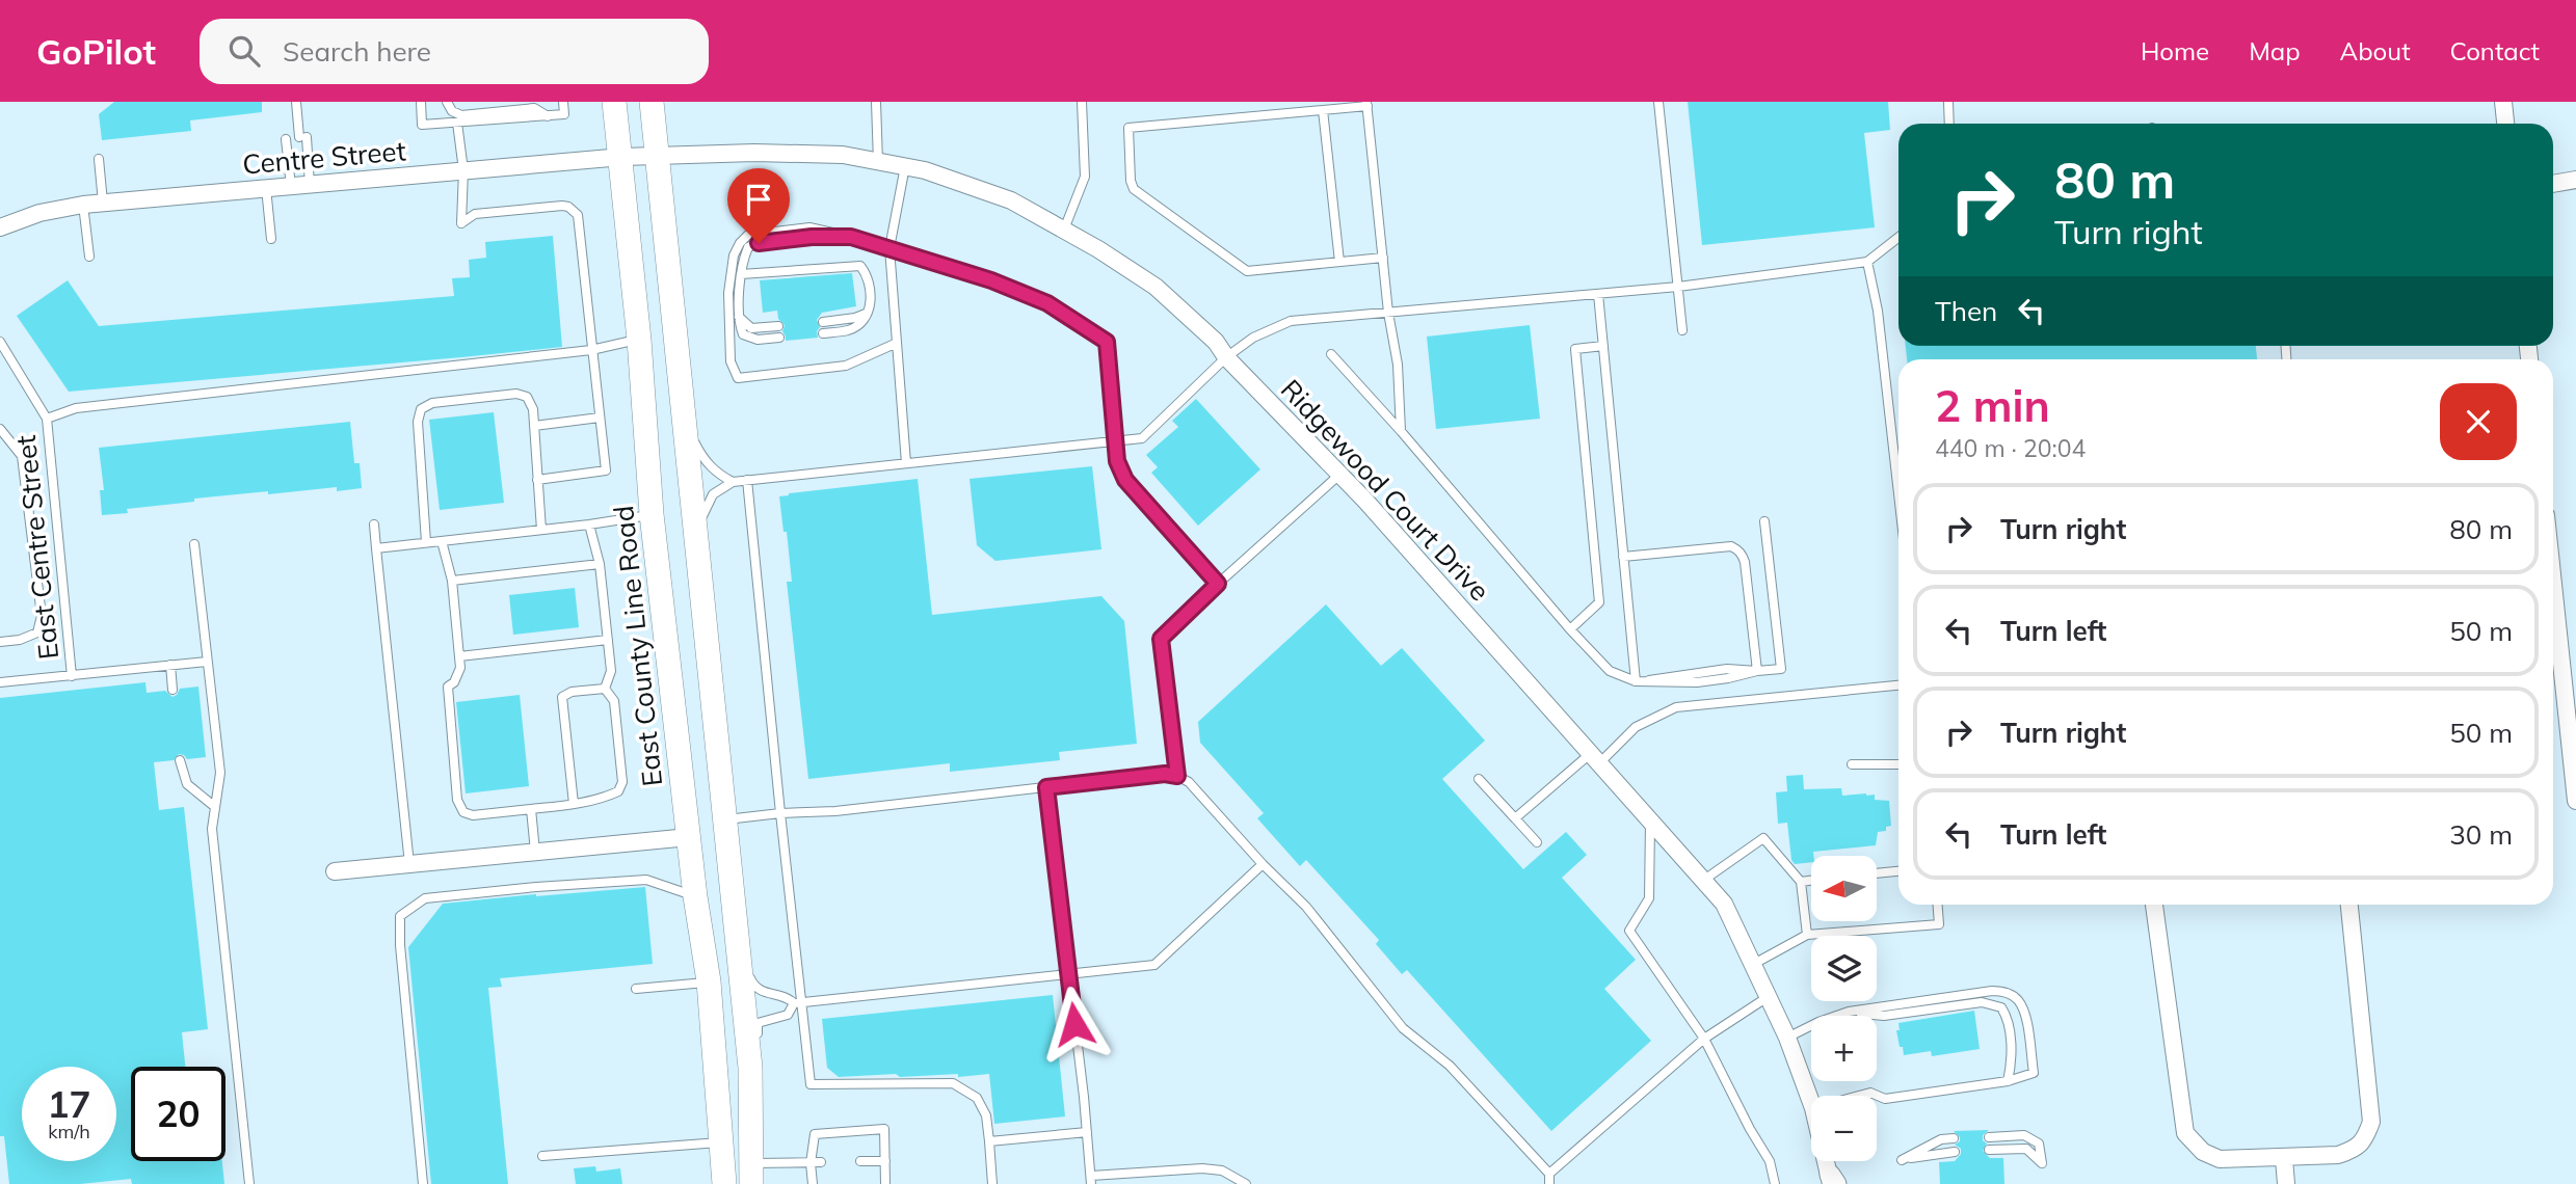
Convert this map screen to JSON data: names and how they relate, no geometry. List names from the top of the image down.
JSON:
{
  "streets": {
    "main road": ["East County Line Road"],
    "street": ["Centre Street", "Ridgewood Court Drive"],
    "lane": ["East Centre Street"]
  },
  "crossings": [
    ["Centre Street", "Ridgewood Court Drive"],
    ["Centre Street", "East County Line Road"]
  ],
  "north": "left",
  "page": {
    "header": "GoPilot",
    "search": "Search here",
    "nav": [
      "Home",
      "Map",
      "About",
      "Contact"
    ],
    "turn": ["80 m", "Turn right"],
    "then": "Then",
    "heading": ["2 min", "440 m · 20:04"],
    "list": [
      {
        "name": "Turn right",
        "value": "80 m"
      },
      {
        "name": "Turn left",
        "value": "50 m"
      },
      {
        "name": "Turn right",
        "value": "50 m"
      },
      {
        "name": "Turn left",
        "value": "30 m"
      }
    ],
    "map_buttons": ["+", "−"],
    "speed": "17 km/h",
    "limit": "20"
  }
}
